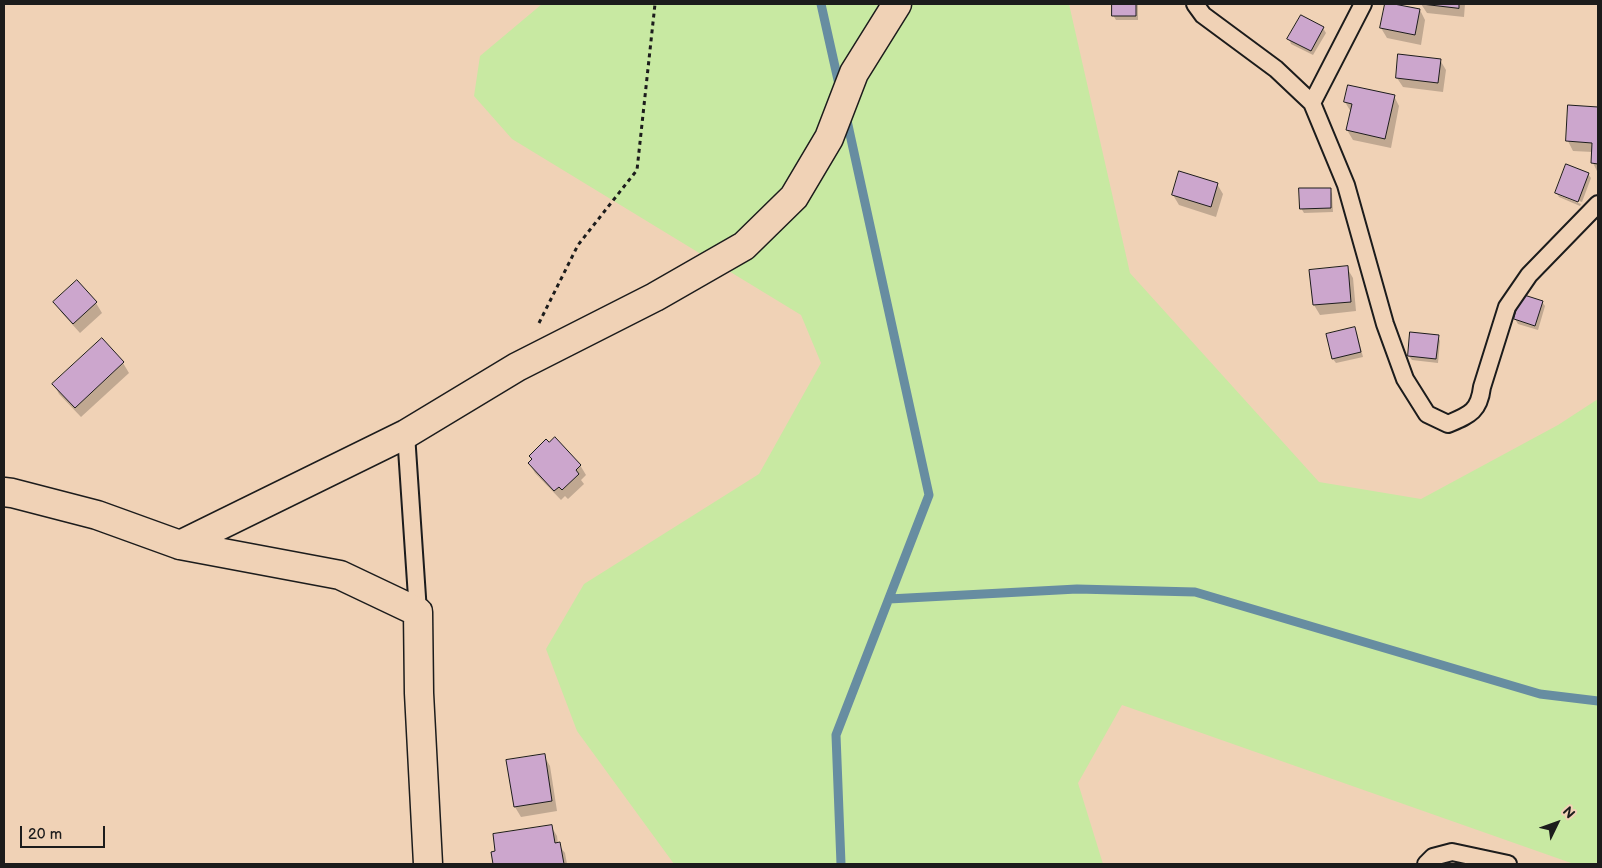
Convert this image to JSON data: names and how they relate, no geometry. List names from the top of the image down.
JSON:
{
  "scale_bar": "20 m",
  "north": "top right"
}
